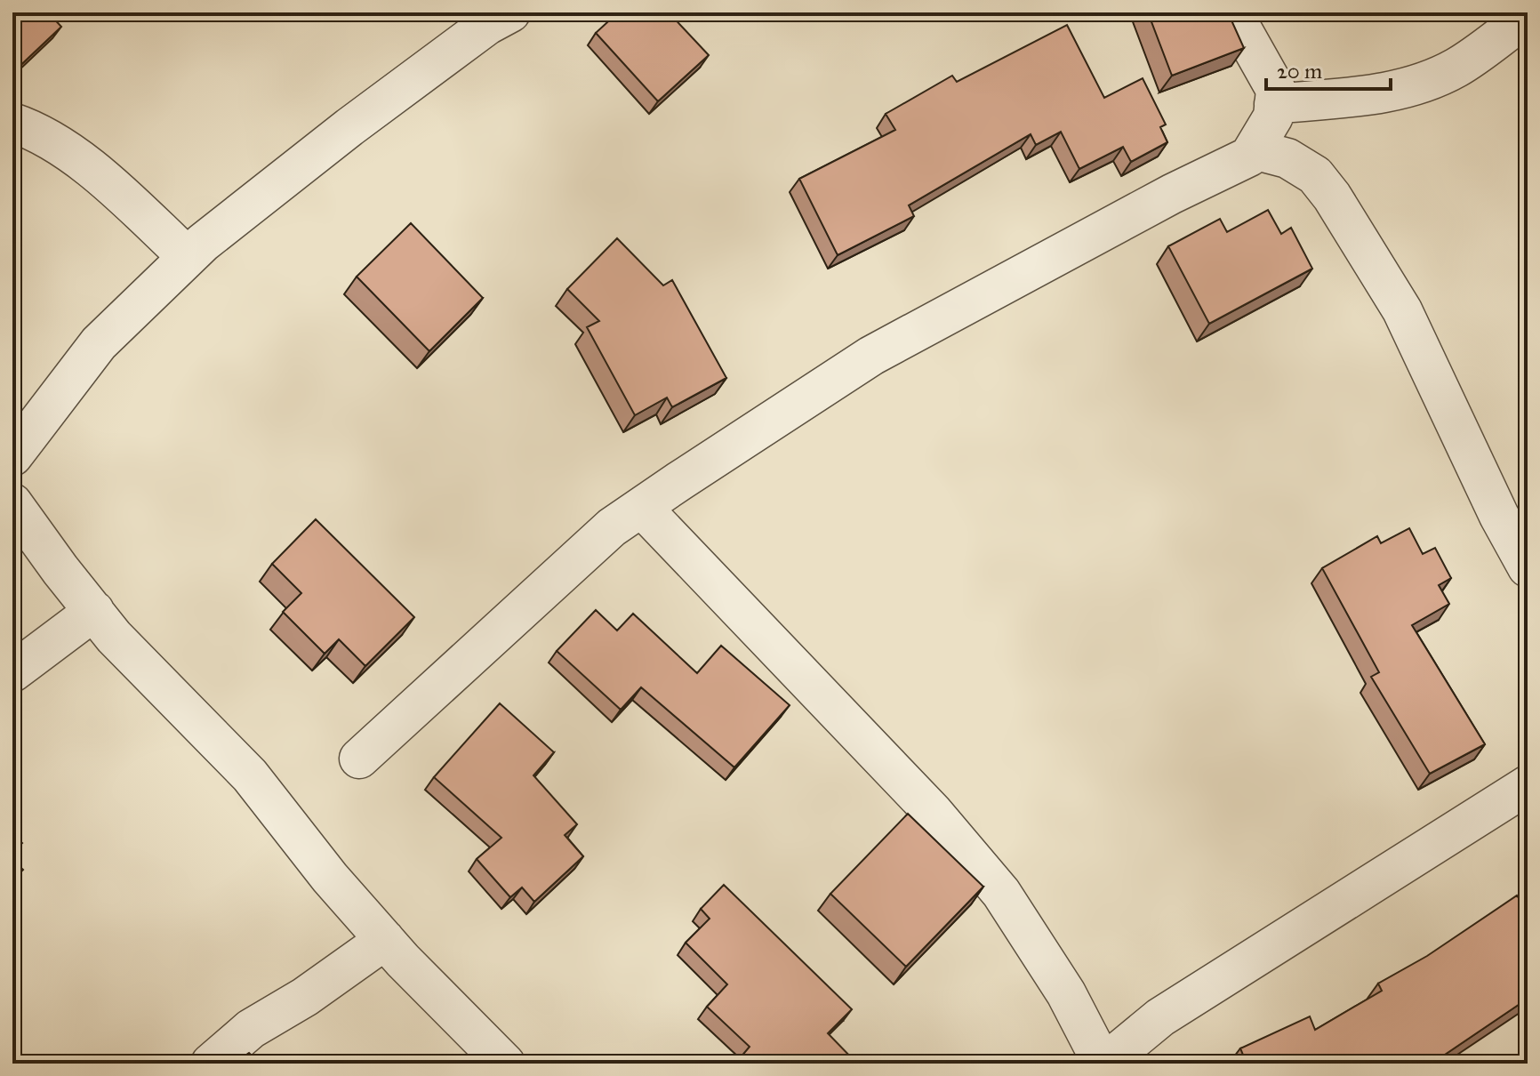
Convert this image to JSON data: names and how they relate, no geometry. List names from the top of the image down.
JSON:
{
  "scale_bar": "20 m"
}
